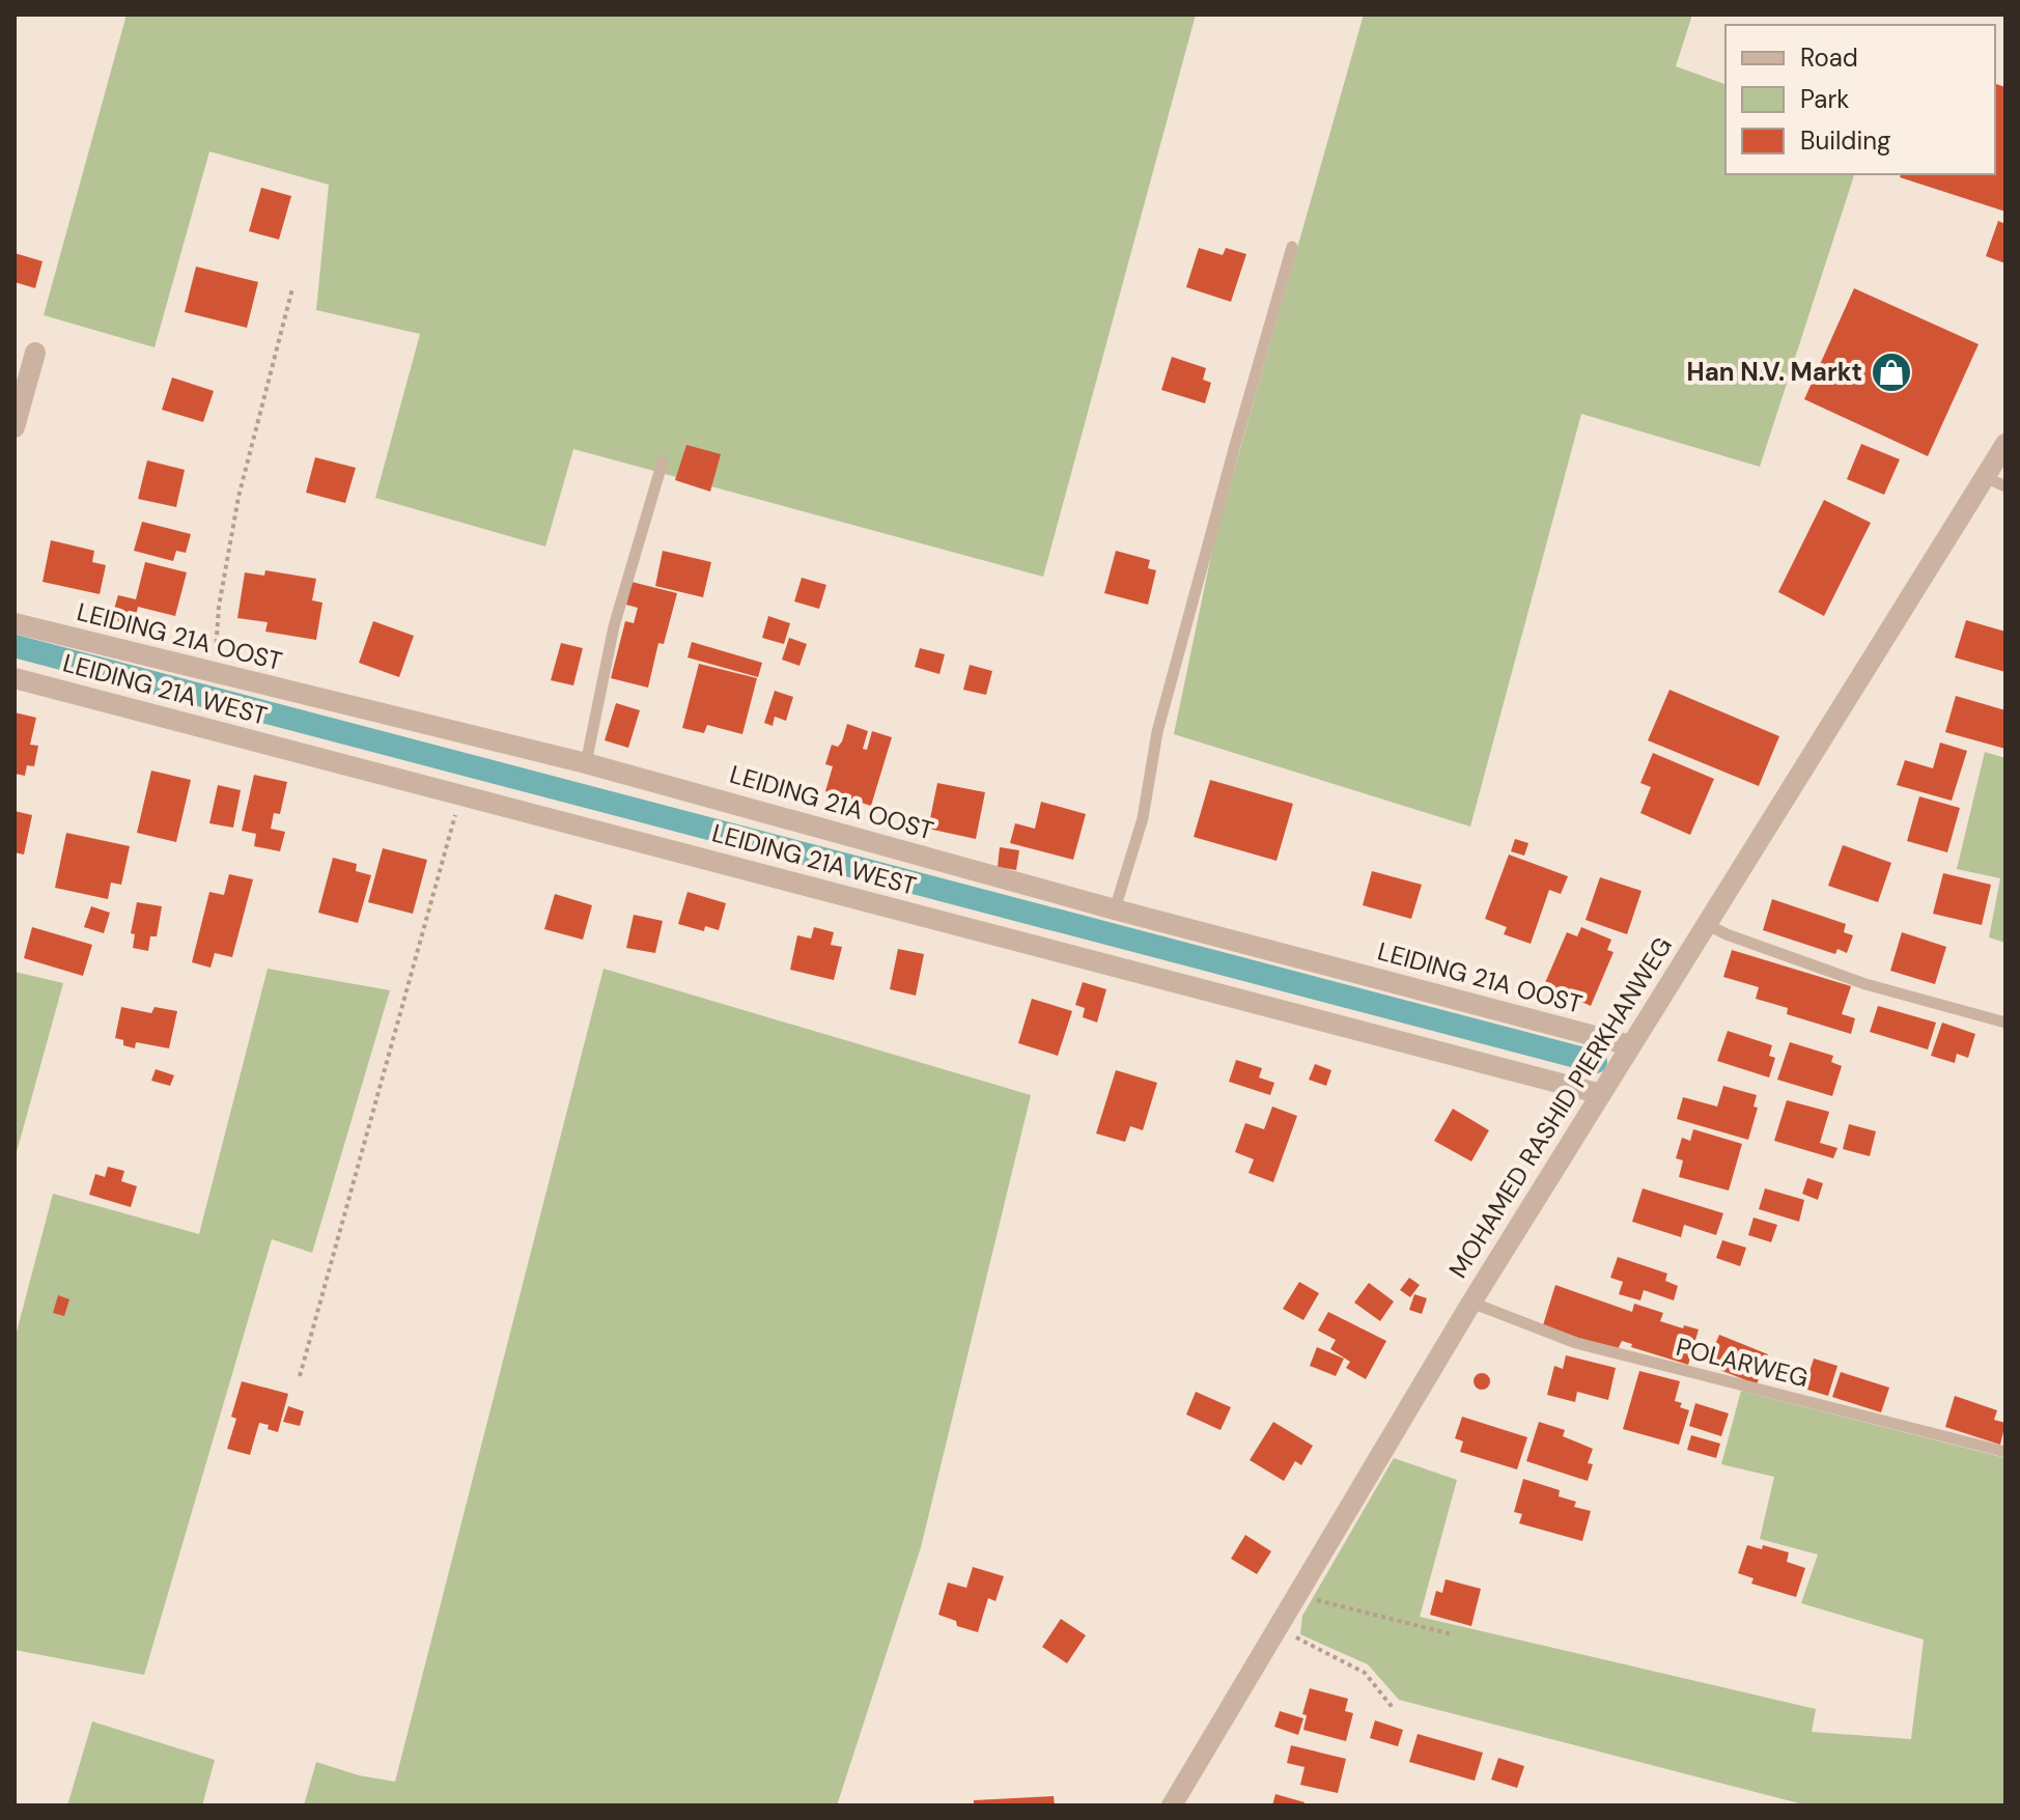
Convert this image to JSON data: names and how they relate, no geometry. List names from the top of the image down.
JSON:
{
  "streets": {
    "street": ["LEIDING 21A OOST", "LEIDING 21A WEST", "MOHAMED RASHID PIERKHANWEG"],
    "lane": ["POLARWEG"]
  },
  "crossings": [
    ["LEIDING 21A OOST", "MOHAMED RASHID PIERKHANWEG"],
    ["LEIDING 21A WEST", "MOHAMED RASHID PIERKHANWEG"],
    ["MOHAMED RASHID PIERKHANWEG", "POLARWEG"]
  ],
  "places": {
    "shop": ["Han N.V. Markt"]
  },
  "legend": ["Road", "Park", "Building"]
}
